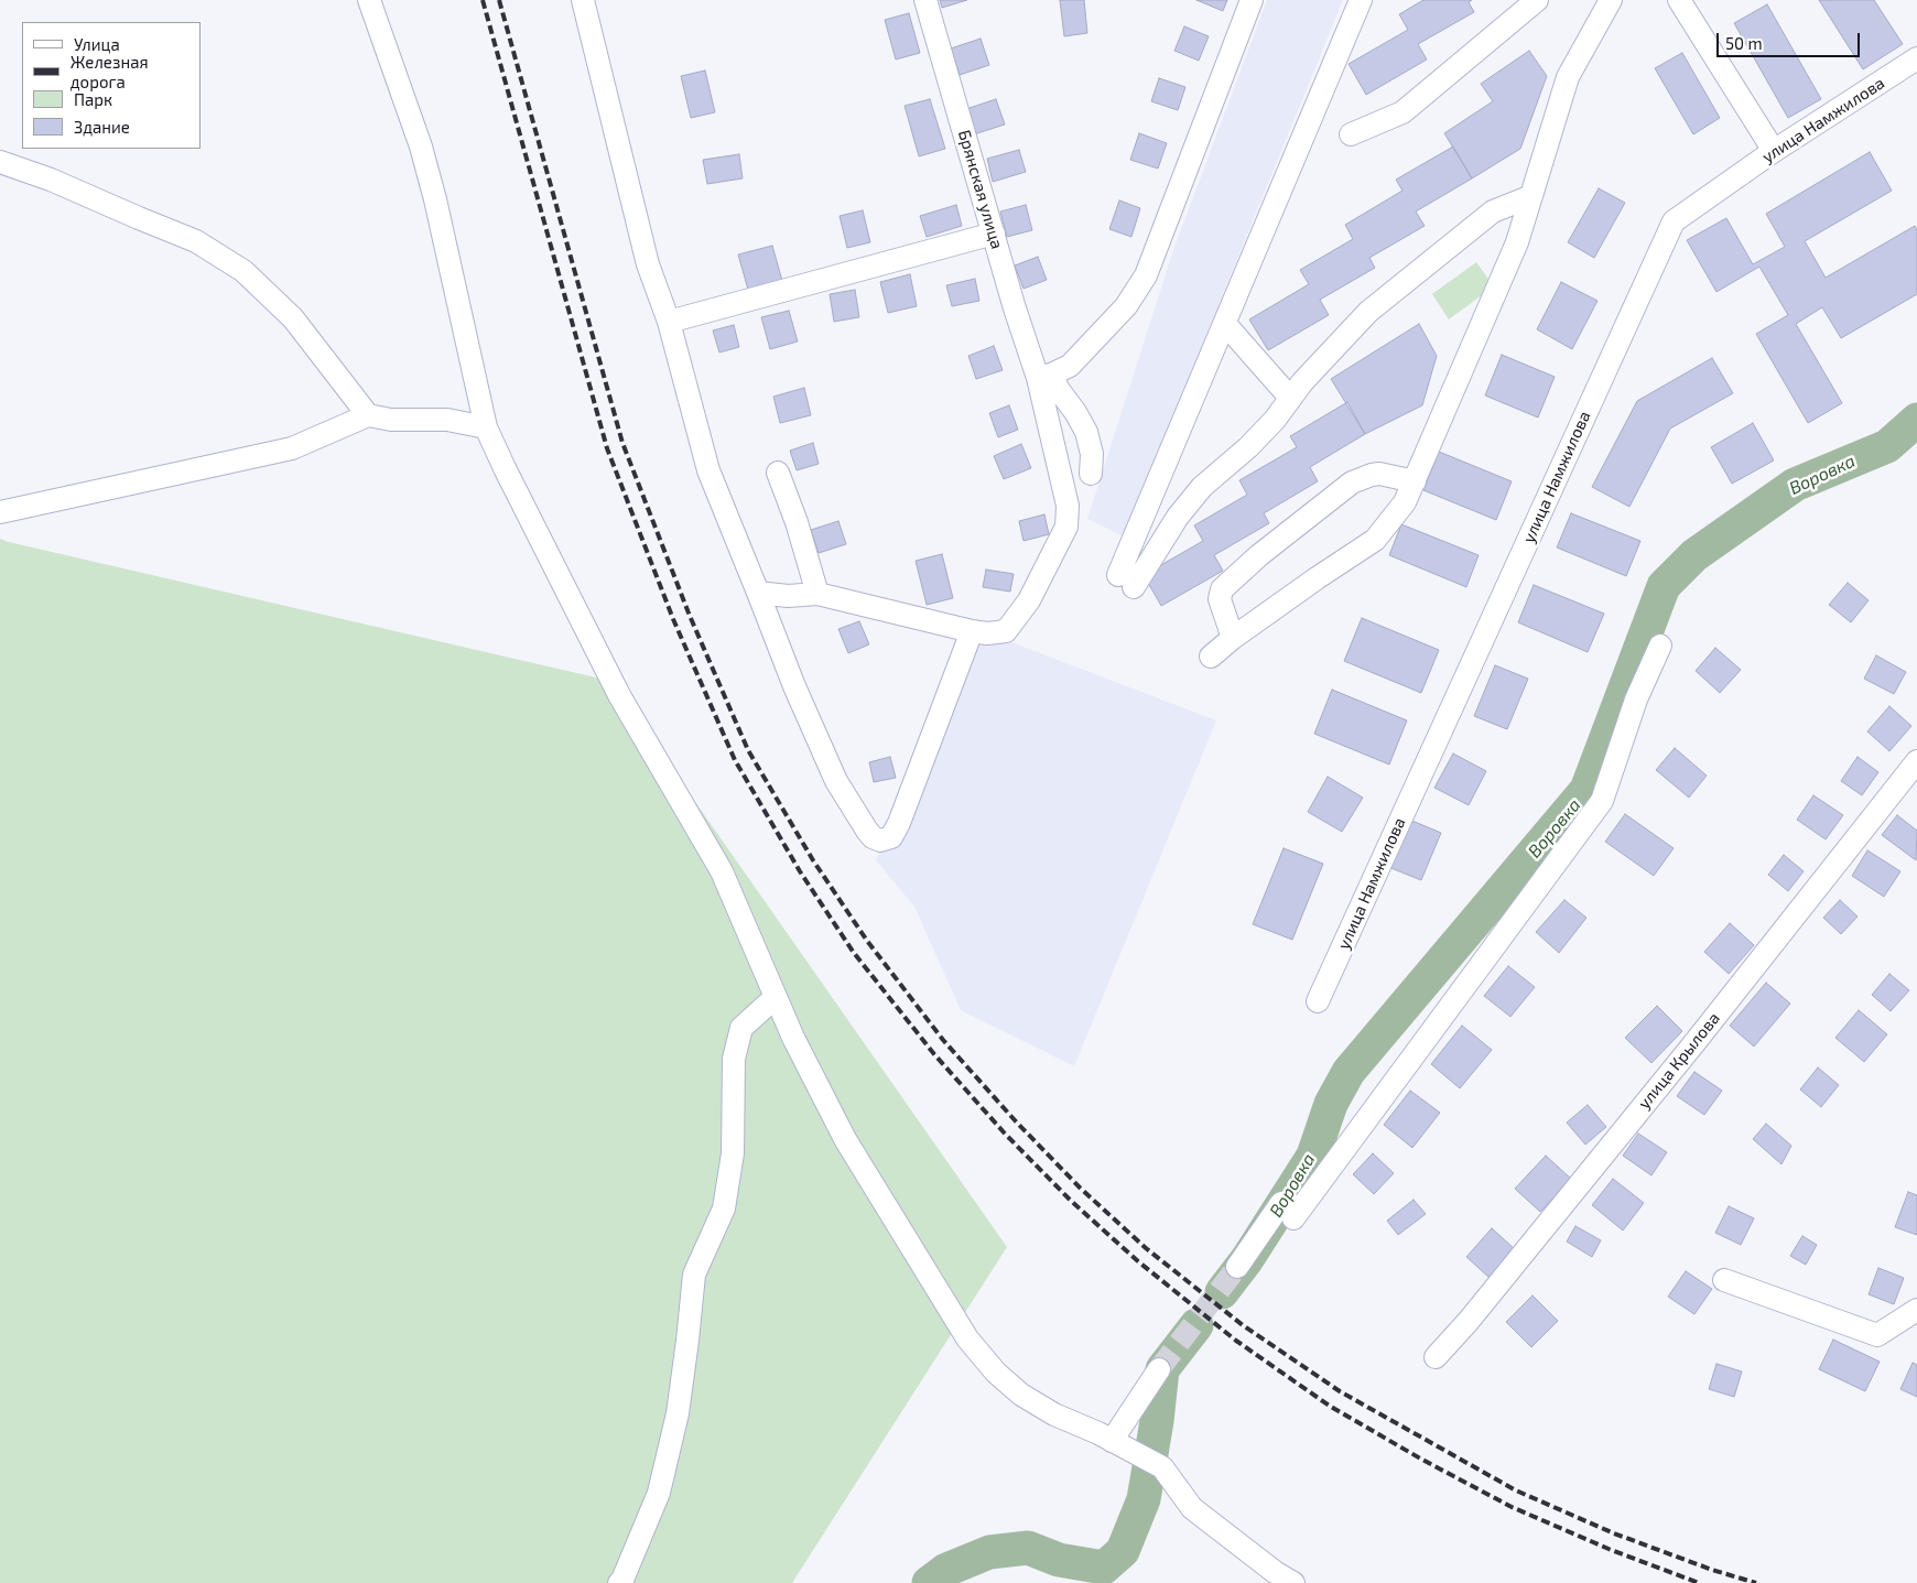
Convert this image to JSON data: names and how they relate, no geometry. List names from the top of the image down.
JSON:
{
  "streets": {
    "street": ["улица Намжилова", "Брянская улица", "улица Крылова"]
  },
  "water": ["Воровка"],
  "legend": [
    "Улица",
    "Железная дорога",
    "Парк",
    "Здание"
  ],
  "scale_bar": "50 m"
}
